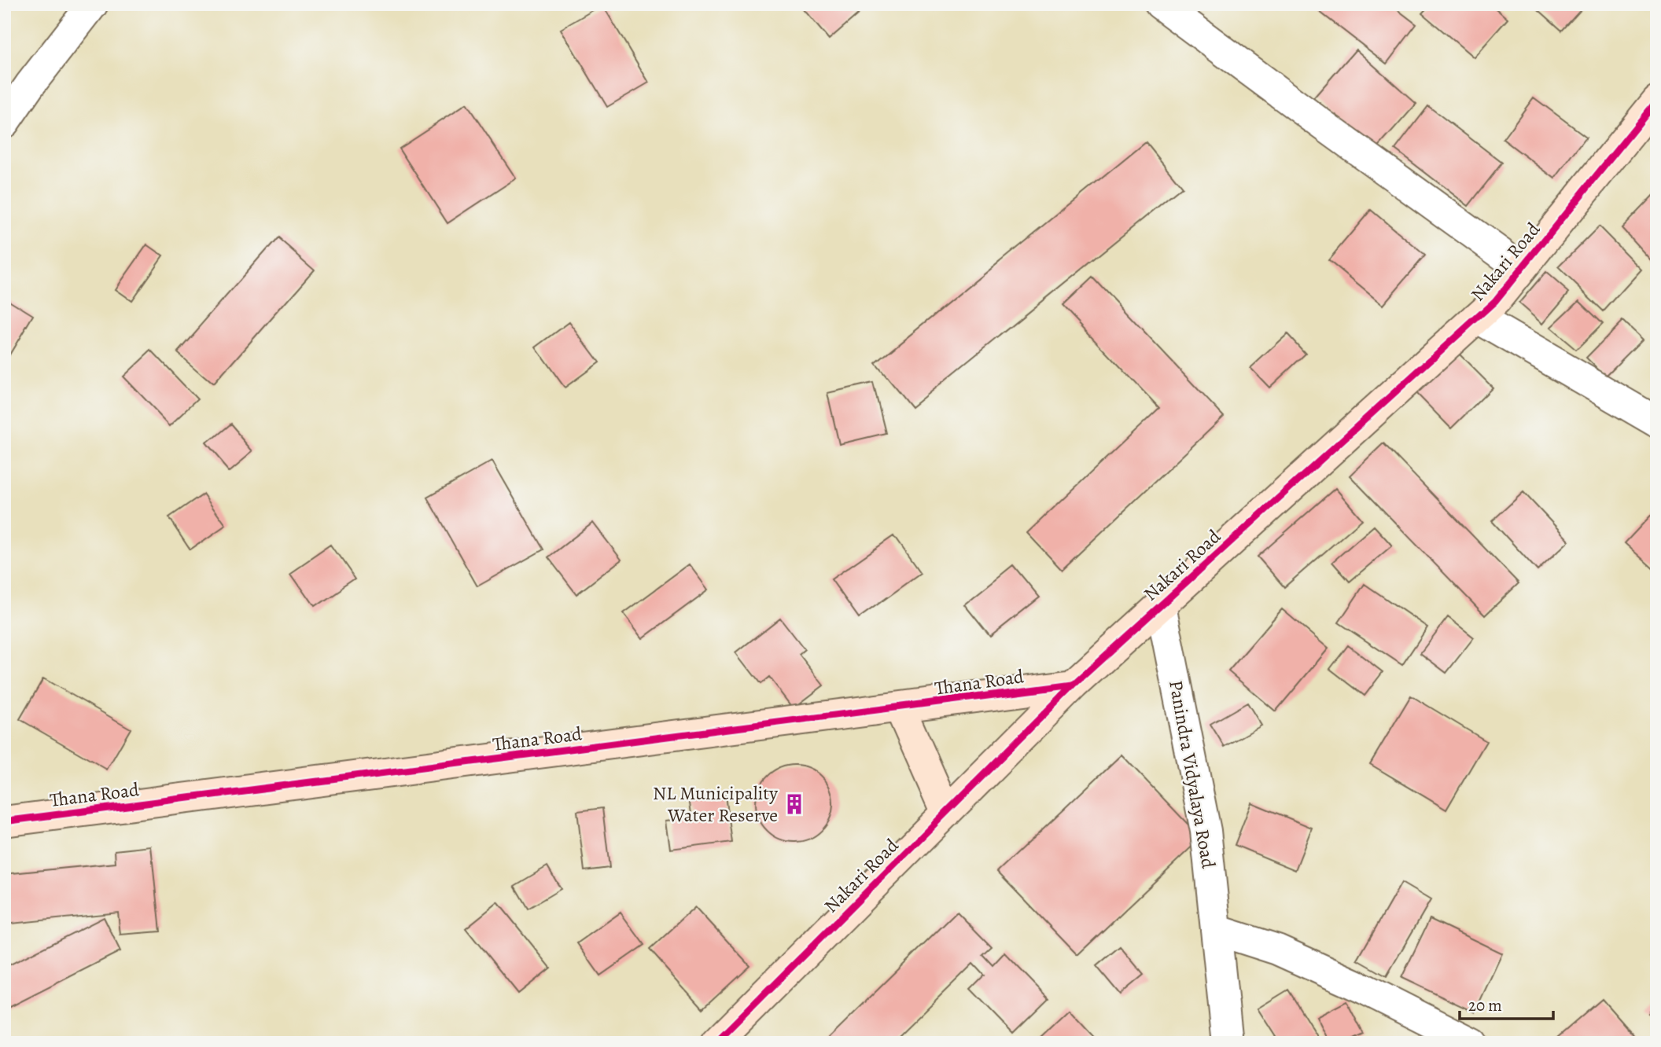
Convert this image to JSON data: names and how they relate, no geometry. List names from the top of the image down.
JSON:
{
  "streets": {
    "street": ["Nakari Road", "Thana Road", "Panindra Vidyalaya Road"]
  },
  "crossings": [
    ["Nakari Road", "Thana Road"],
    ["Nakari Road", "Panindra Vidyalaya Road"]
  ],
  "places": {
    "building": ["NL Municipality Water Reserve"]
  },
  "scale_bar": "20 m"
}
